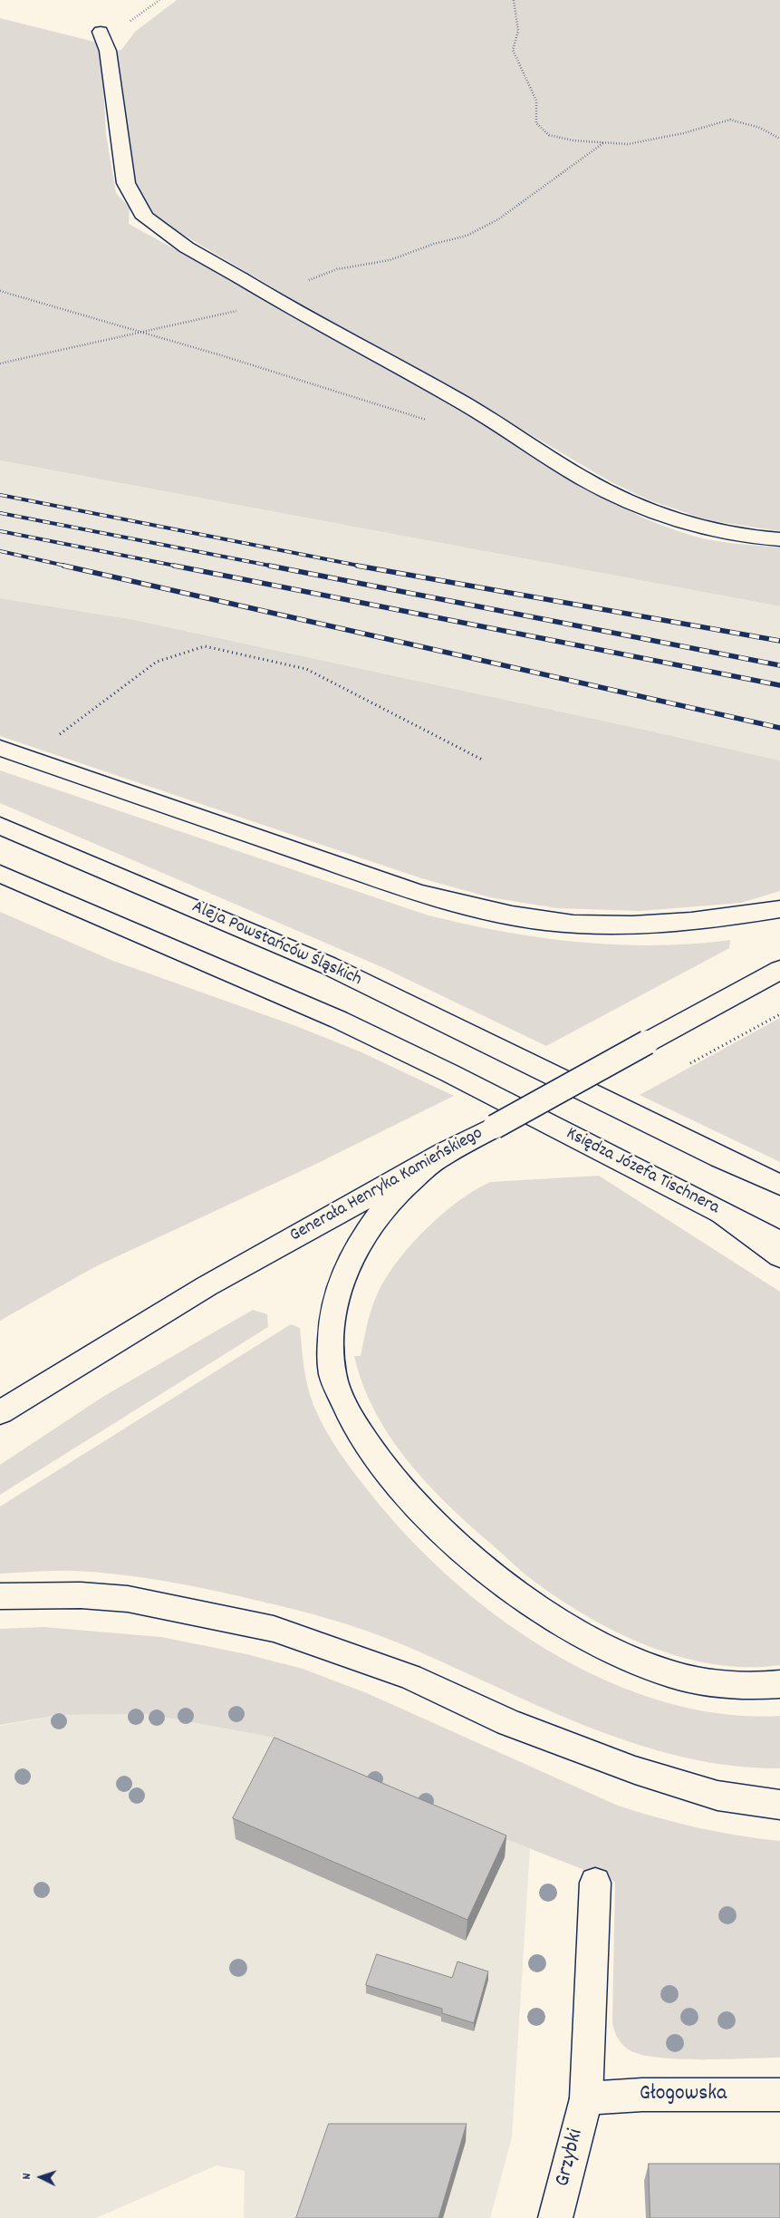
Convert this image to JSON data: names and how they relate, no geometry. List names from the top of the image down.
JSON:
{
  "streets": {
    "main road": [
      "Aleja Powstańców Śląskich",
      "Księdza Józefa Tischnera",
      "Generała Henryka Kamieńskiego",
      "Głogowska",
      "Grzybki"
    ]
  },
  "crossings": [
    ["Głogowska", "Grzybki"]
  ],
  "north": "left"
}
